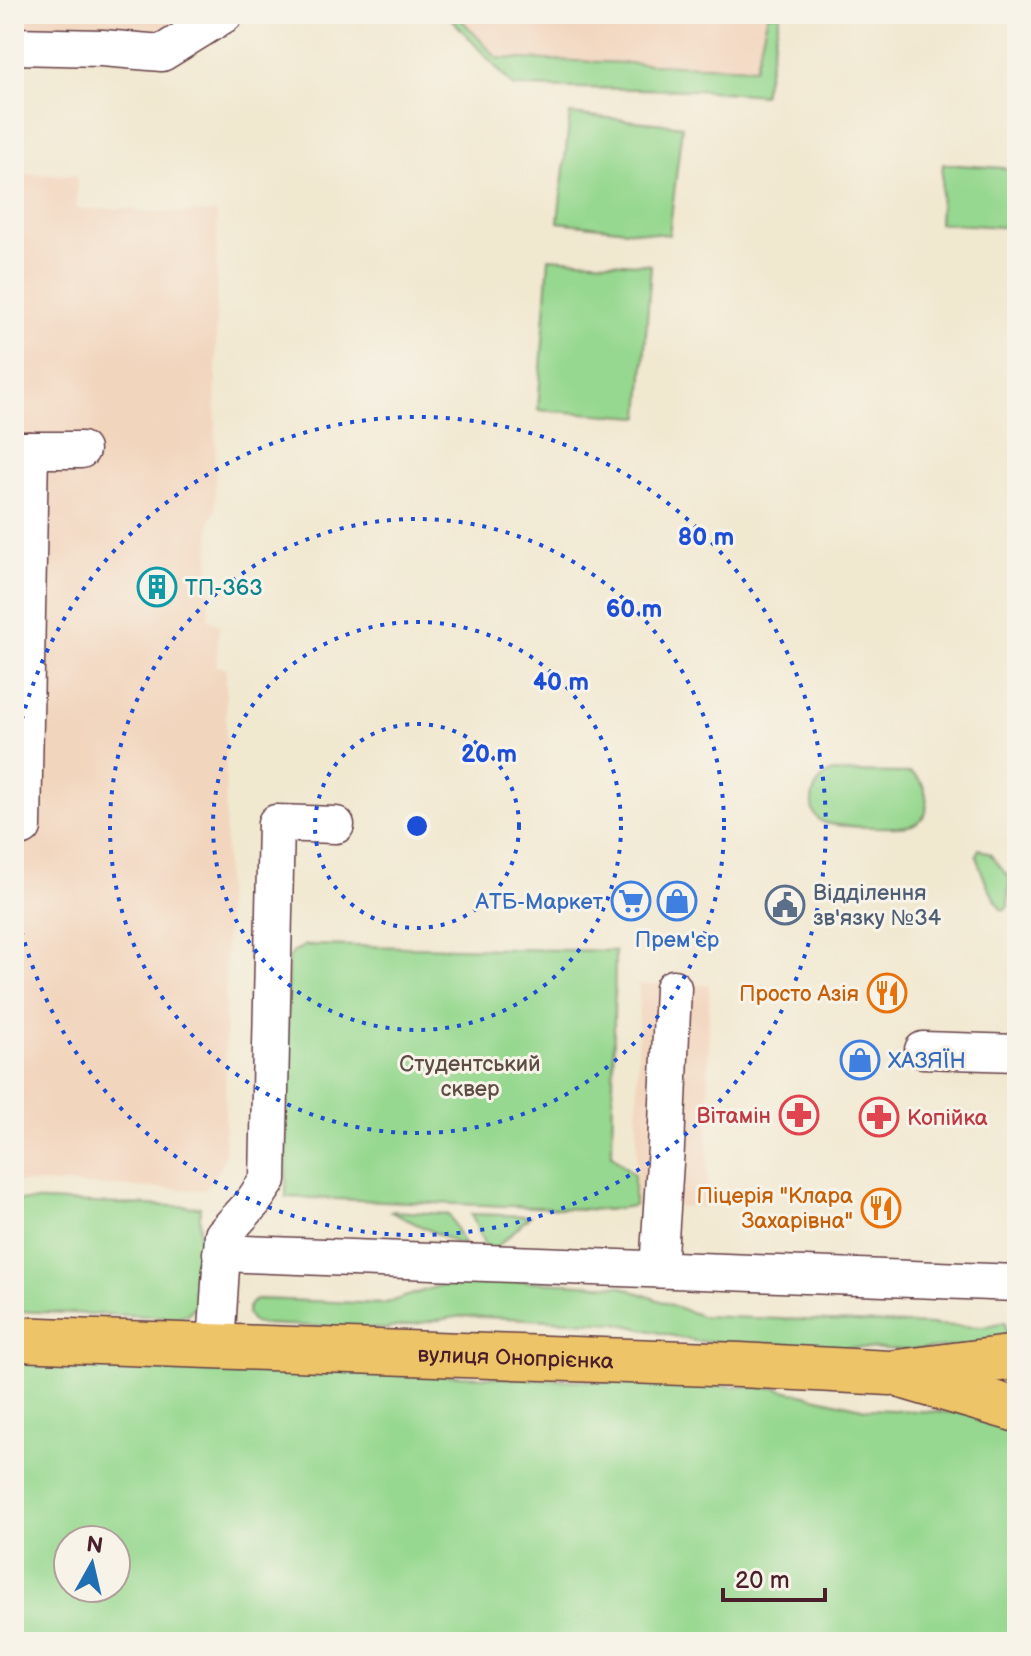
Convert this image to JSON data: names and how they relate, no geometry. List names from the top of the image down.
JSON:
{
  "streets": {
    "main road": ["вулиця Онопрієнка"]
  },
  "parks": ["Студентський сквер"],
  "places": {
    "building": ["ТП-363"],
    "supermarket": ["АТБ-Маркет"],
    "shop": ["Прем'єр", "ХАЗЯЇН"],
    "public building": ["Відділення зв'язку №34"],
    "restaurant": ["Просто Азія", "Піцерія \"Клара Захарівна\""],
    "pharmacy": ["Вітамін", "Копійка"]
  },
  "scale_bar": "20 m",
  "north": "top",
  "rings": [
    "80 m",
    "60 m",
    "40 m",
    "20 m"
  ]
}
